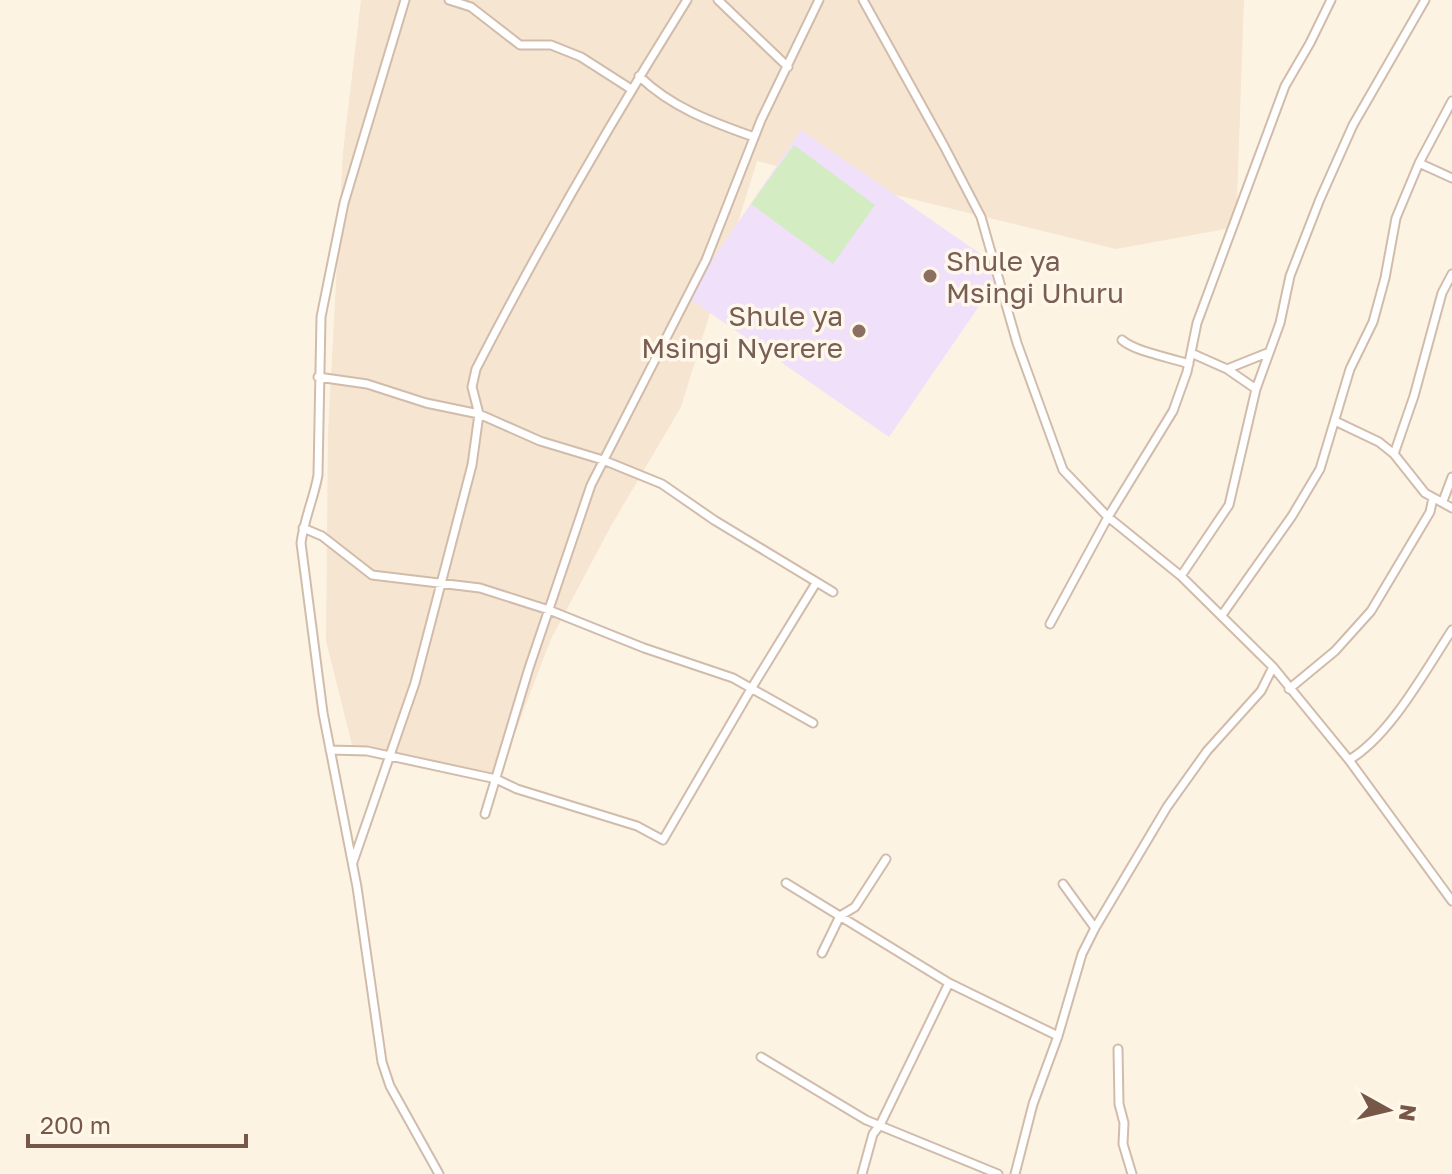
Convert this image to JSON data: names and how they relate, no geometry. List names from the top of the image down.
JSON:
{
  "places": ["Shule ya Msingi Uhuru", "Shule ya Msingi Nyerere"],
  "scale_bar": "200 m",
  "north": "right"
}
